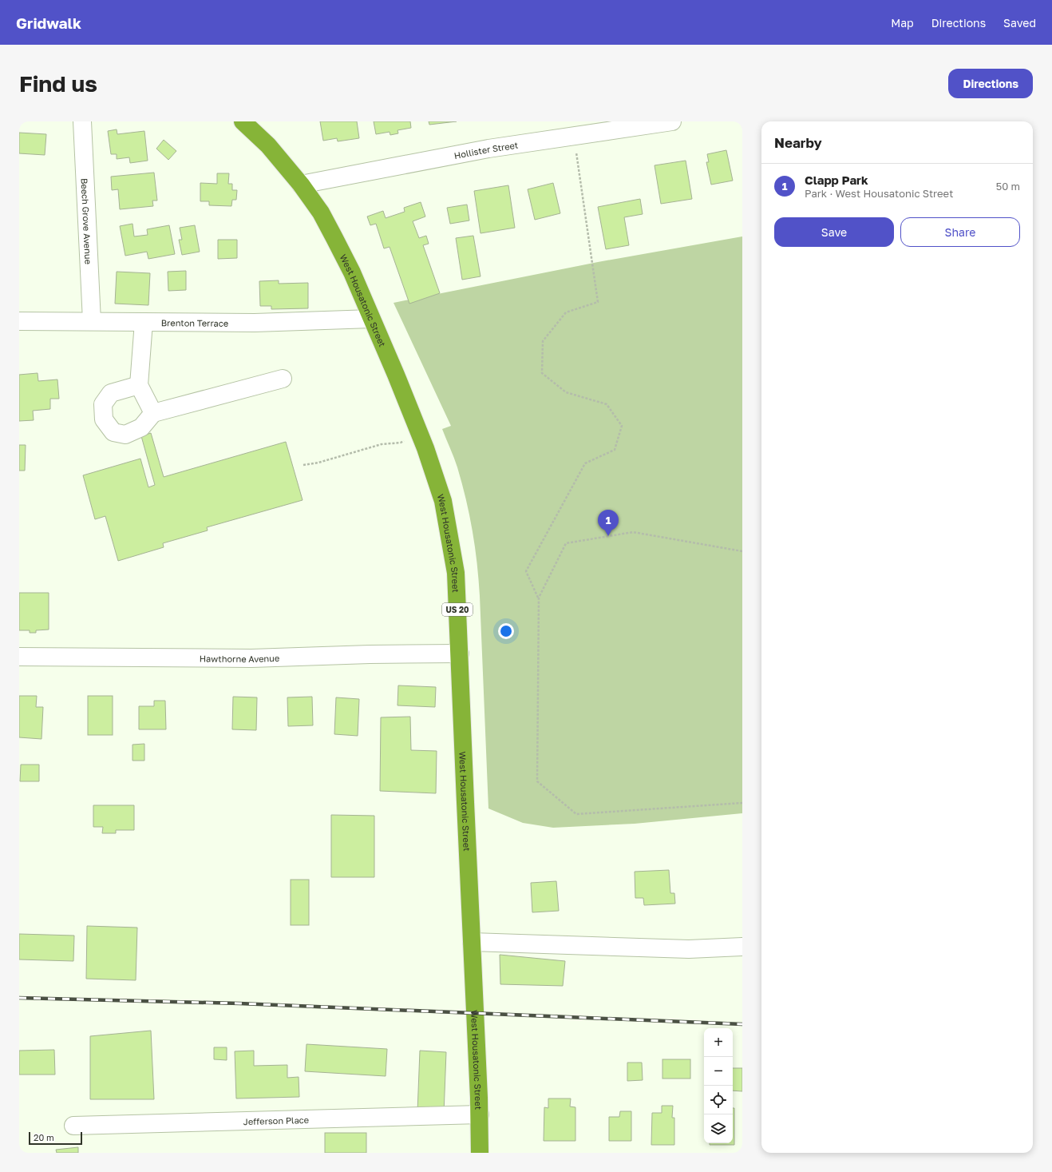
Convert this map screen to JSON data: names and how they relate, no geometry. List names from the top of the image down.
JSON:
{
  "streets": {
    "highway": ["West Housatonic Street", "US 20"],
    "street": [
      "Hollister Street",
      "Beech Grove Avenue",
      "Brenton Terrace",
      "Hawthorne Avenue",
      "Jefferson Place"
    ]
  },
  "crossings": [
    ["Hollister Street", "West Housatonic Street"],
    ["Beech Grove Avenue", "Brenton Terrace"],
    ["West Housatonic Street", "Brenton Terrace"],
    ["West Housatonic Street", "Hawthorne Avenue"],
    ["West Housatonic Street", "Jefferson Place"]
  ],
  "scale_bar": "20 m",
  "page": {
    "header": "Gridwalk",
    "nav": ["Map", "Directions", "Saved"],
    "buttons": [
      "Directions",
      ["Save", "Share"]
    ],
    "title": "Find us",
    "heading": "Nearby",
    "list": [
      {
        "mark": "1",
        "name": "Clapp Park",
        "note": "Park · West Housatonic Street",
        "value": "50 m"
      }
    ],
    "pins": "1",
    "map_buttons": ["+", "−"],
    "scale": "20 m"
  }
}
